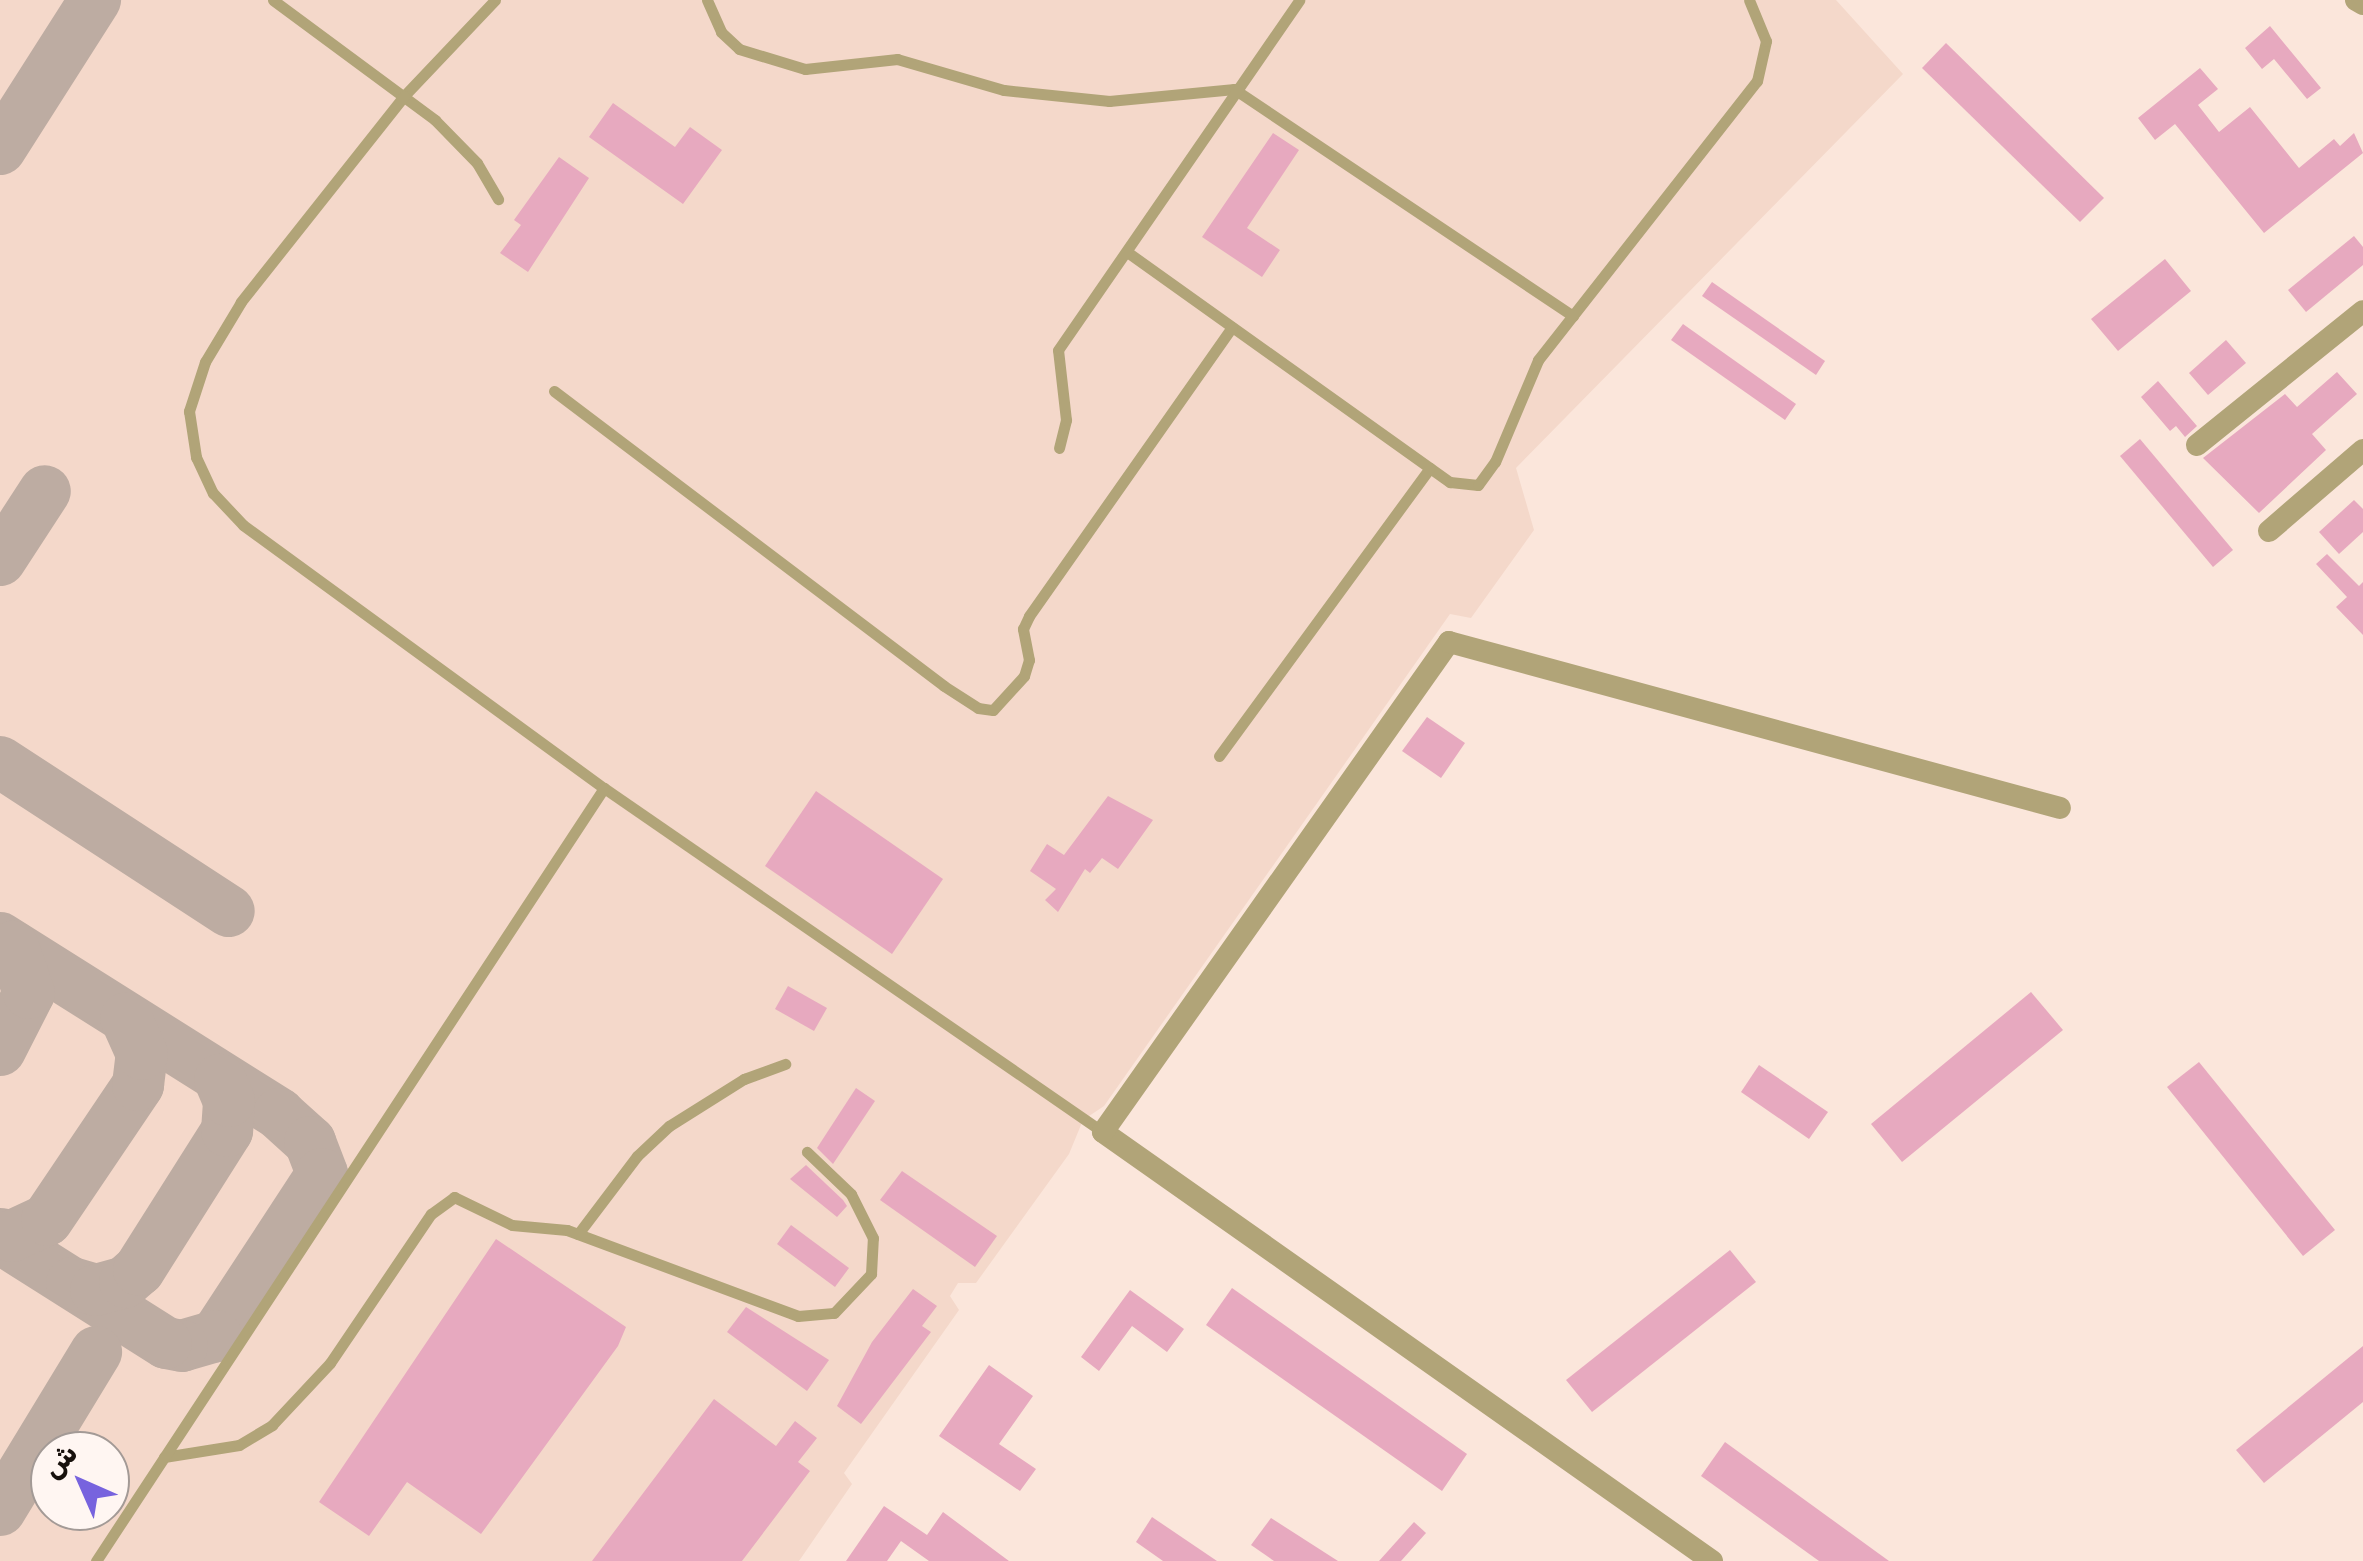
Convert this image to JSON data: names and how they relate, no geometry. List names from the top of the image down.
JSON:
{
  "north": "top left"
}
